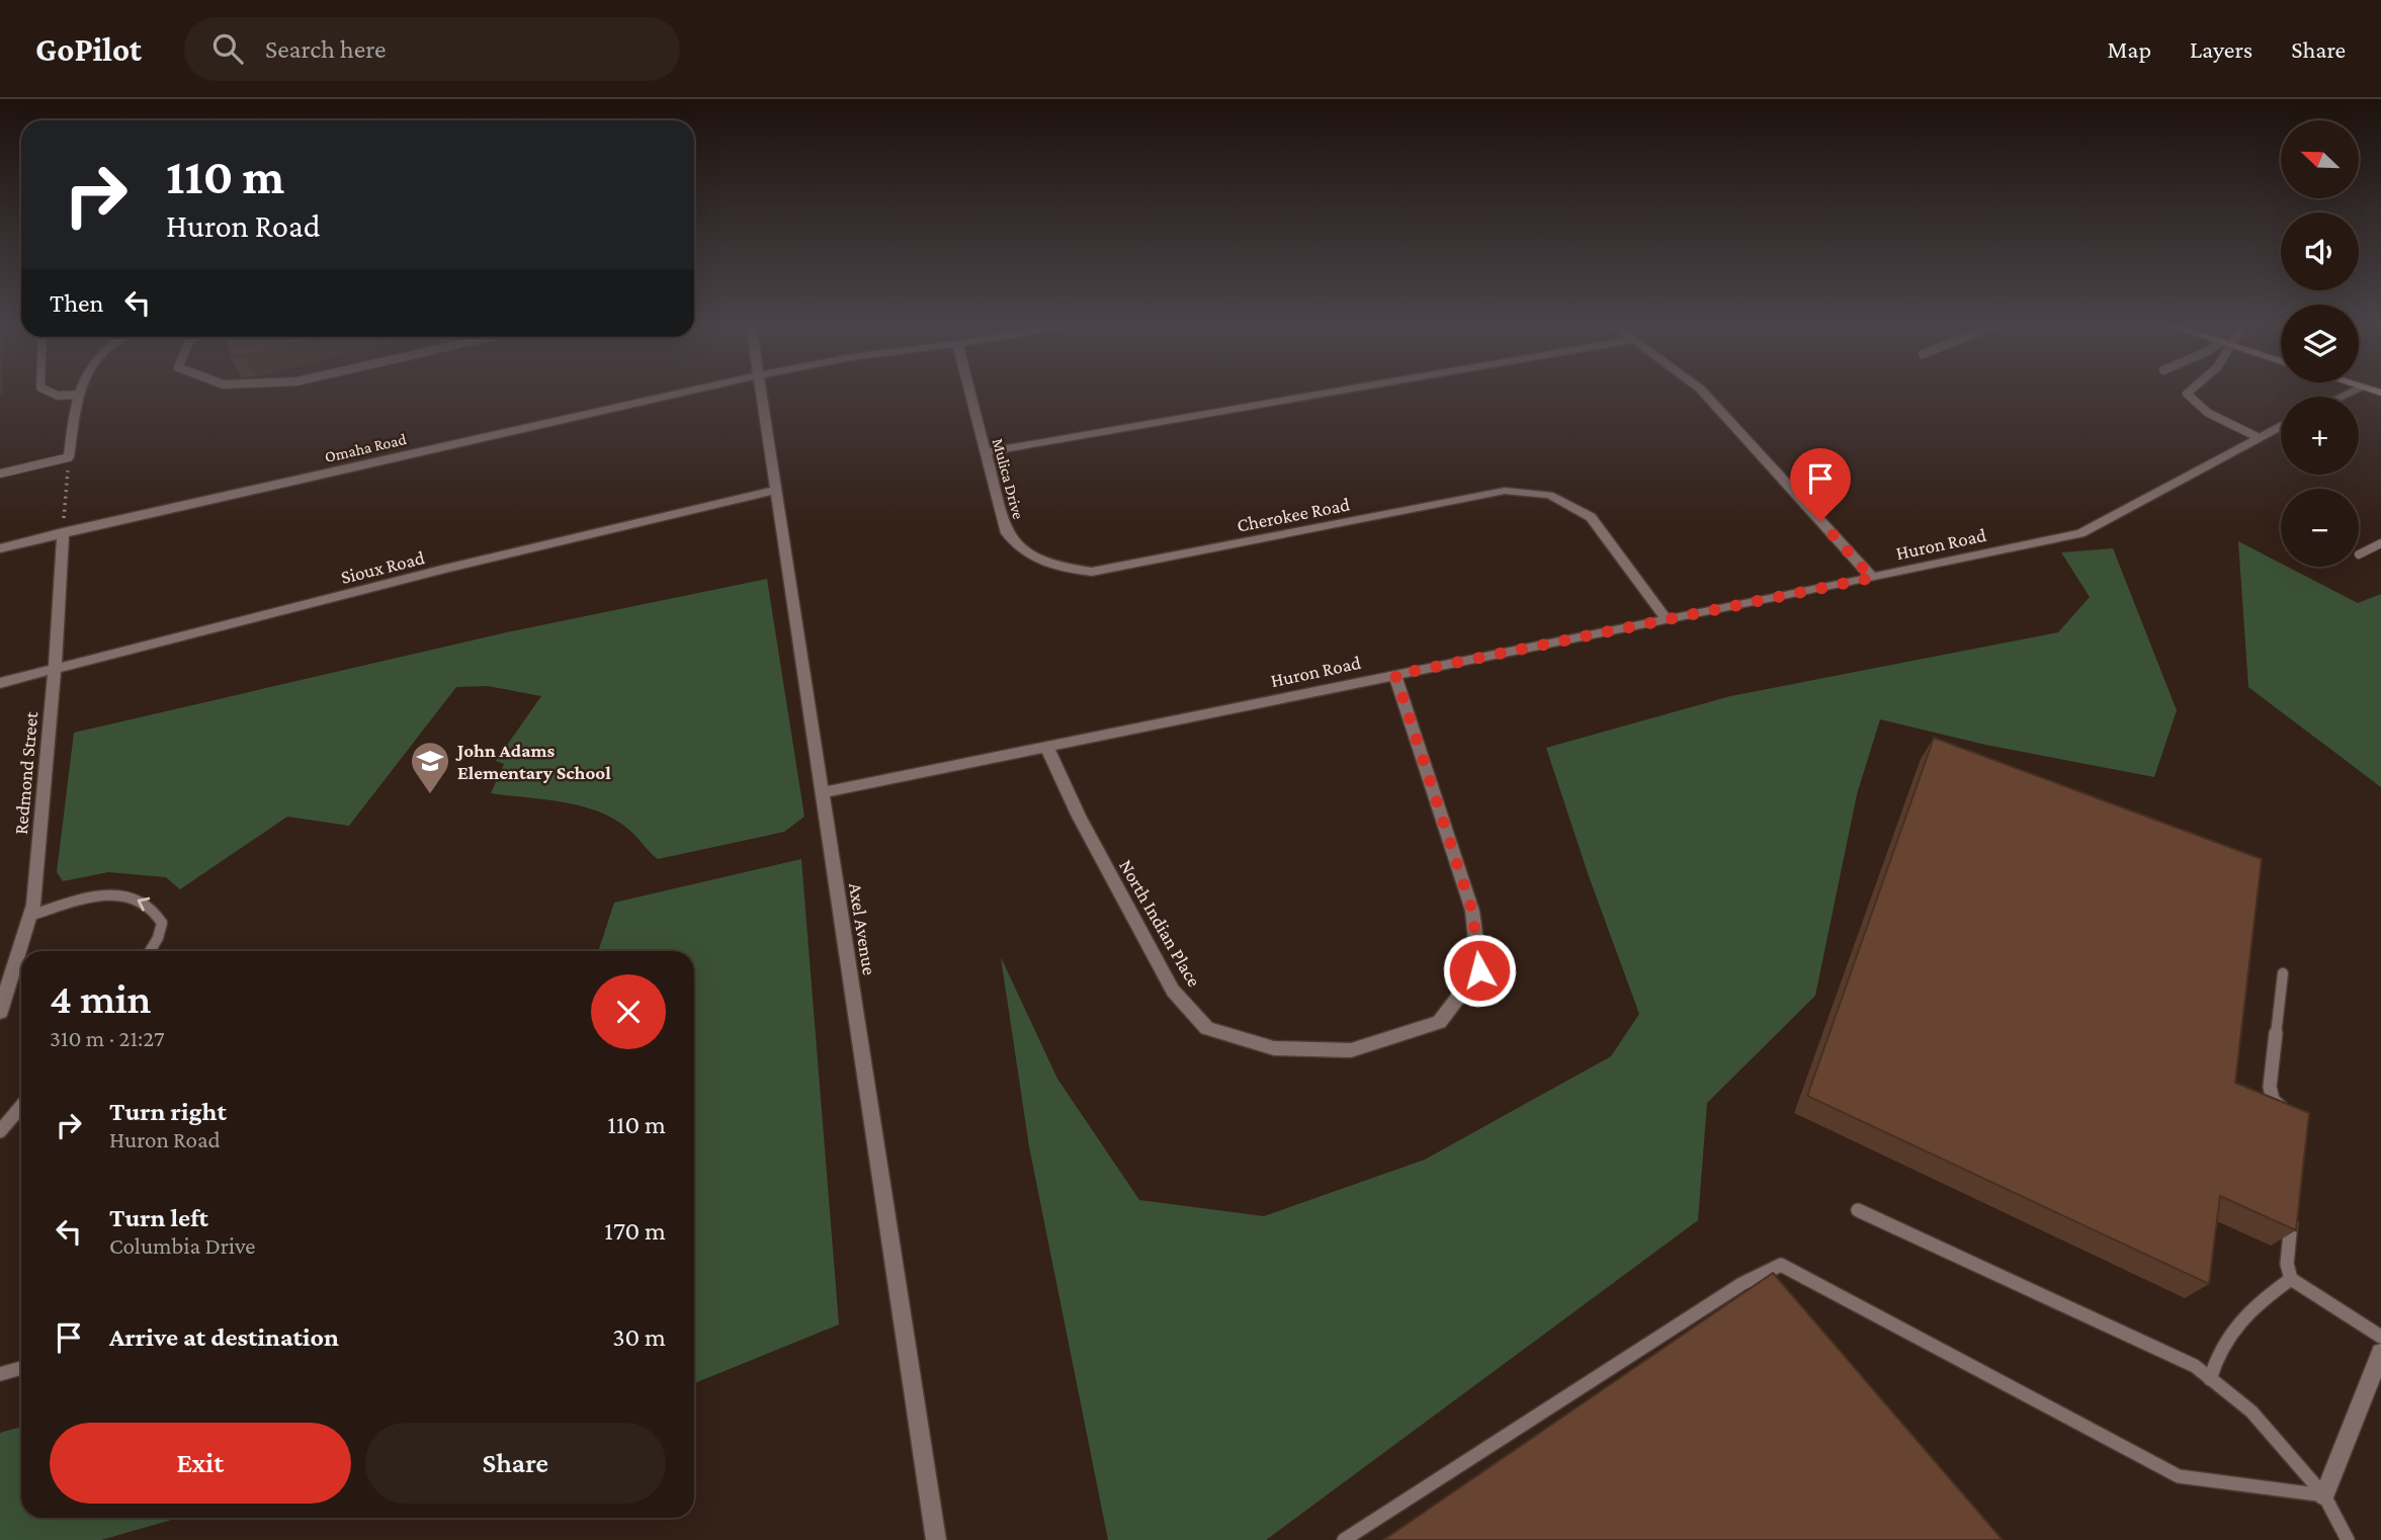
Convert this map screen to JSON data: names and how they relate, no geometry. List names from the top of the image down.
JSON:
{
  "streets": {
    "street": [
      "Omaha Road",
      "Mulica Drive",
      "Cherokee Road",
      "Huron Road",
      "Sioux Road",
      "Redmond Street",
      "North Indian Place",
      "Axel Avenue"
    ]
  },
  "crossings": [
    ["Omaha Road", "Redmond Street"],
    ["Mulica Drive", "Cherokee Road"],
    ["Cherokee Road", "Huron Road"],
    ["Huron Road", "North Indian Place"],
    ["Huron Road", "Axel Avenue"],
    ["Sioux Road", "Redmond Street"],
    ["Sioux Road", "Axel Avenue"]
  ],
  "places": {
    "school or university": ["John Adams Elementary School"]
  },
  "north": "top left",
  "page": {
    "header": "GoPilot",
    "search": "Search here",
    "nav": ["Map", "Layers", "Share"],
    "map_buttons": ["+", "−"],
    "turn": ["110 m", "Huron Road"],
    "then": "Then",
    "heading": ["4 min", "310 m · 21:27"],
    "list": [
      {
        "name": "Turn right",
        "note": "Huron Road",
        "value": "110 m"
      },
      {
        "name": "Turn left",
        "note": "Columbia Drive",
        "value": "170 m"
      },
      {
        "name": "Arrive at destination",
        "value": "30 m"
      }
    ],
    "buttons": ["Exit", "Share"]
  }
}
